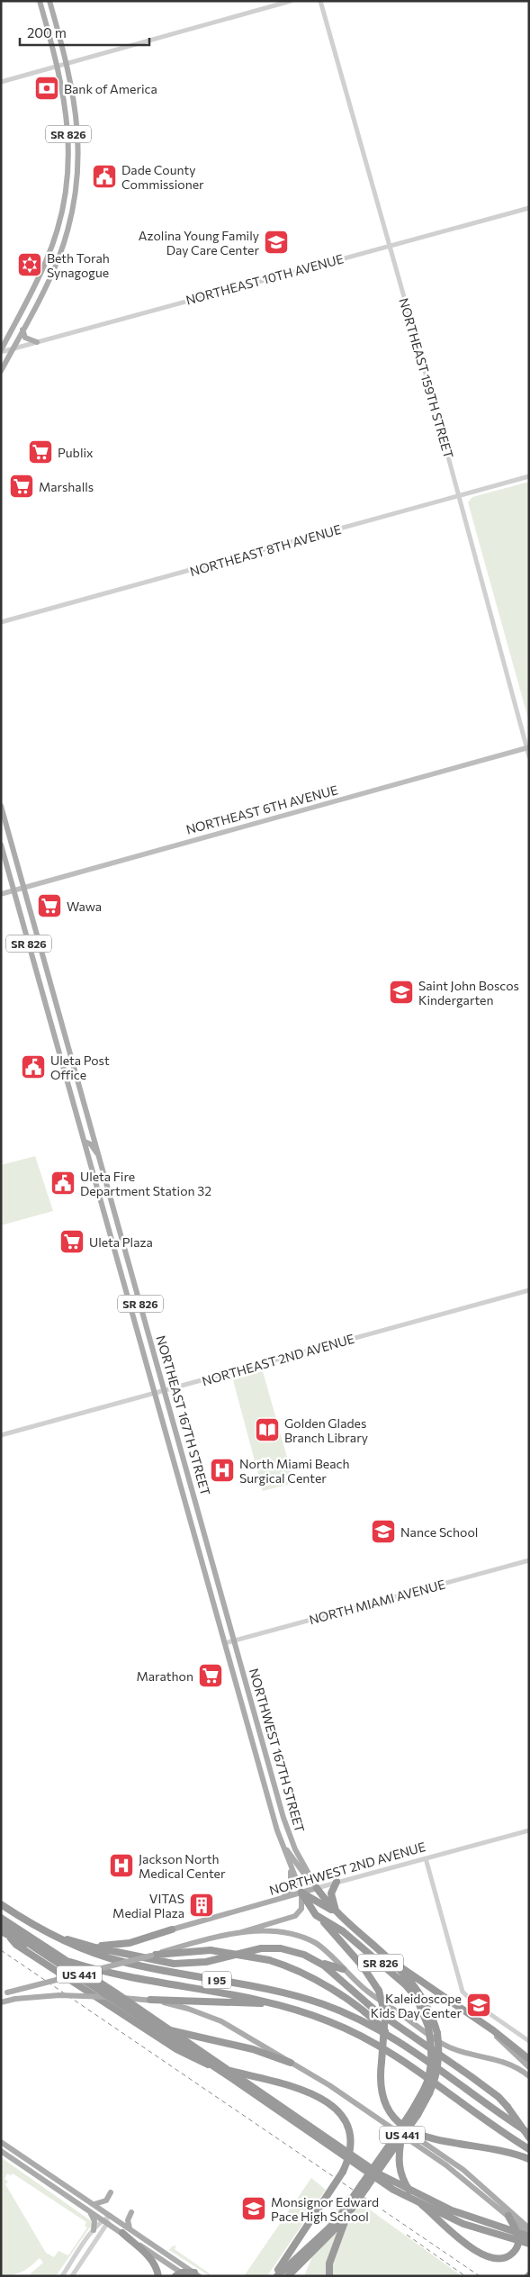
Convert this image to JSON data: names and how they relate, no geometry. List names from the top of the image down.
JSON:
{
  "streets": {
    "highway": ["SR 826", "I 95"],
    "main road": [
      "NORTHEAST 6TH AVENUE",
      "NORTHEAST 167TH STREET",
      "NORTHWEST 167TH STREET",
      "NORTHWEST 2ND AVENUE",
      "US 441"
    ],
    "street": [
      "NORTHEAST 10TH AVENUE",
      "NORTHEAST 159TH STREET",
      "NORTHEAST 8TH AVENUE",
      "NORTHEAST 2ND AVENUE",
      "NORTH MIAMI AVENUE"
    ]
  },
  "crossings": [
    ["SR 826", "NORTHEAST 10TH AVENUE"],
    ["SR 826", "NORTHWEST 167TH STREET"],
    ["SR 826", "NORTHWEST 2ND AVENUE"],
    ["NORTHEAST 10TH AVENUE", "NORTHEAST 159TH STREET"],
    ["NORTHEAST 159TH STREET", "NORTHEAST 8TH AVENUE"],
    ["NORTHEAST 159TH STREET", "NORTHEAST 6TH AVENUE"],
    ["NORTHEAST 6TH AVENUE", "NORTHEAST 167TH STREET"],
    ["NORTHEAST 2ND AVENUE", "NORTHEAST 167TH STREET"],
    ["NORTHEAST 167TH STREET", "NORTH MIAMI AVENUE"],
    ["NORTHEAST 167TH STREET", "NORTHWEST 167TH STREET"],
    ["NORTH MIAMI AVENUE", "NORTHWEST 167TH STREET"],
    ["NORTHWEST 167TH STREET", "NORTHWEST 2ND AVENUE"]
  ],
  "places": {
    "bank": ["Bank of America"],
    "public building": ["Dade County Commissioner", "Uleta Post Office", "Uleta Fire Department Station 32"],
    "school or university": [
      "Azolina Young Family Day Care Center",
      "Saint John Boscos Kindergarten",
      "Nance School",
      "Kaleidoscope Kids Day Center",
      "Monsignor Edward Pace High School"
    ],
    "synagogue": ["Beth Torah Synagogue"],
    "supermarket": [
      "Publix",
      "Marshalls",
      "Wawa",
      "Uleta Plaza",
      "Marathon"
    ],
    "library": ["Golden Glades Branch Library"],
    "hospital": ["North Miami Beach Surgical Center", "Jackson North Medical Center"],
    "building": ["VITAS Medial Plaza"]
  },
  "scale_bar": "200 m"
}
